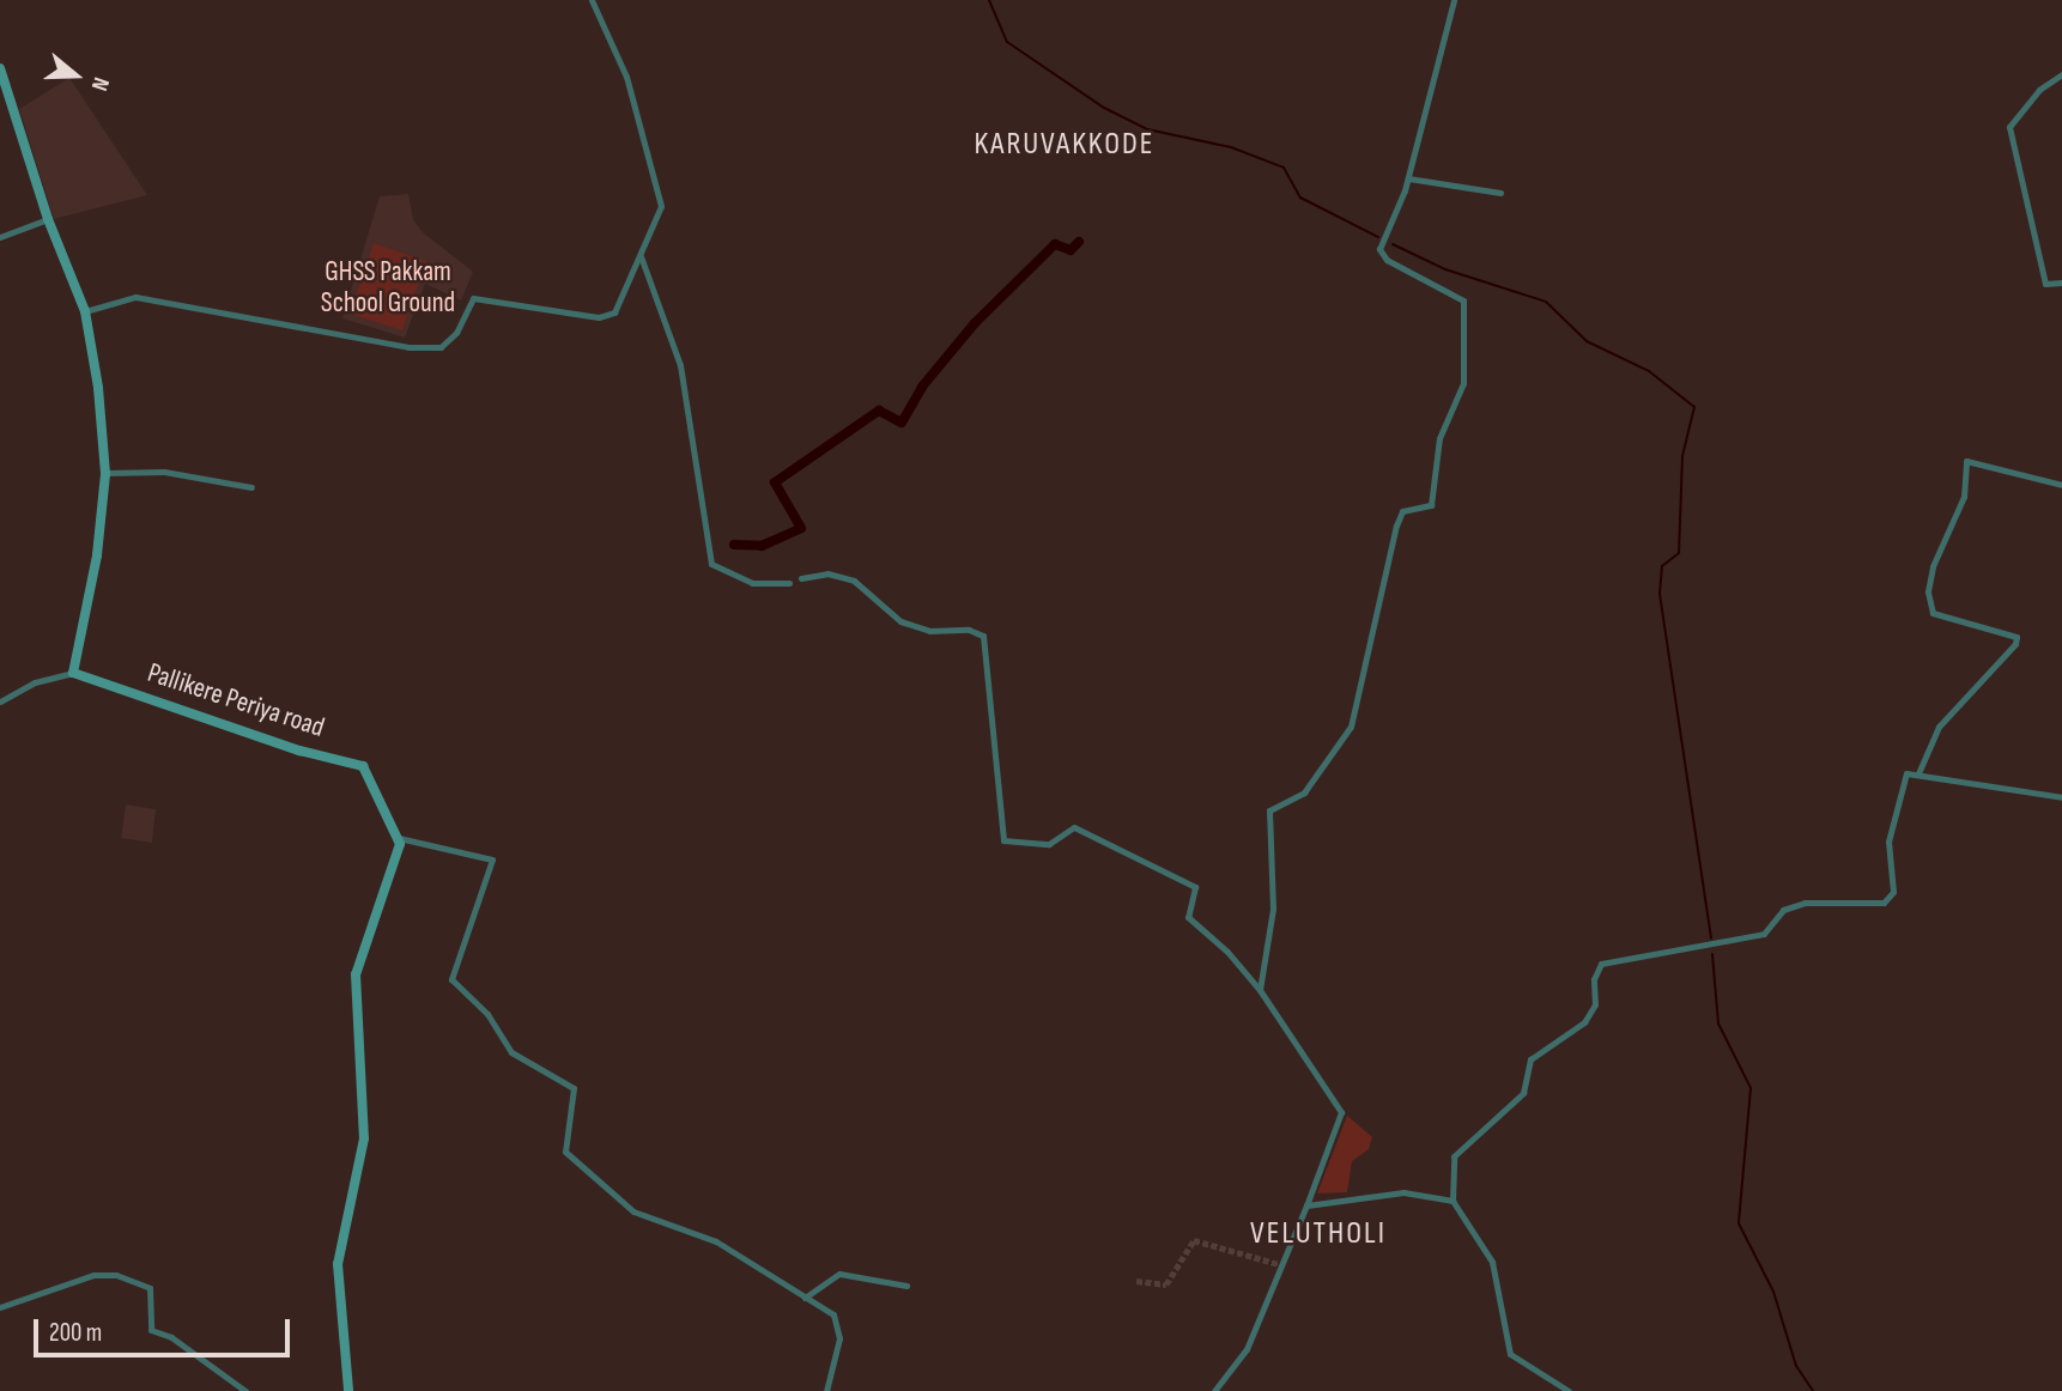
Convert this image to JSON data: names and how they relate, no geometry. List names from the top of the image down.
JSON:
{
  "streets": {
    "main road": ["Pallikere Periya road"]
  },
  "districts": ["KARUVAKKODE", "VELUTHOLI"],
  "parks": ["GHSS Pakkam School Ground"],
  "scale_bar": "200 m",
  "north": "right"
}
